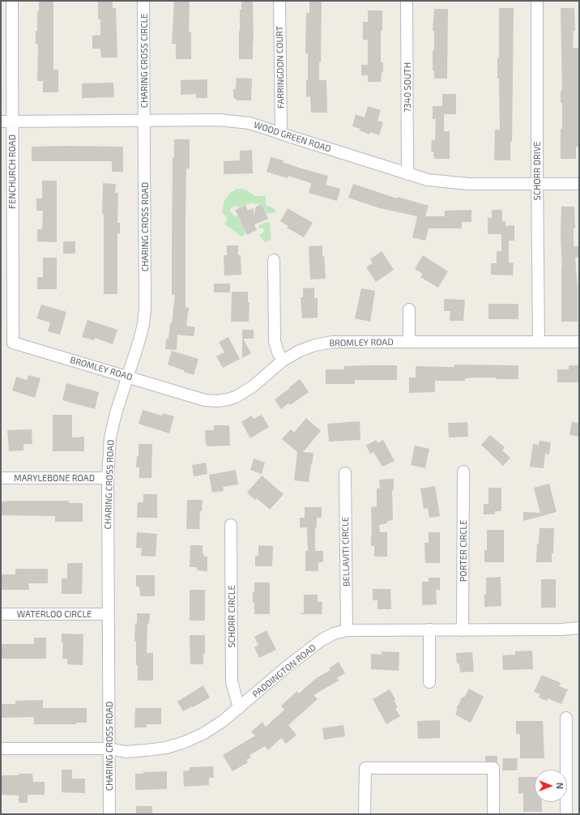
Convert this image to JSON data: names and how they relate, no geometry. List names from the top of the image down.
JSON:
{
  "streets": {
    "street": [
      "CHARING CROSS CIRCLE",
      "FARRINGDON COURT",
      "7340 SOUTH",
      "WOOD GREEN ROAD",
      "SCHORR DRIVE",
      "FENCHURCH ROAD",
      "CHARING CROSS ROAD",
      "BROMLEY ROAD",
      "MARYLEBONE ROAD",
      "PORTER CIRCLE",
      "BELLAVITI CIRCLE",
      "WATERLOO CIRCLE",
      "SCHORR CIRCLE",
      "PADDINGTON ROAD"
    ]
  },
  "crossings": [
    ["CHARING CROSS CIRCLE", "WOOD GREEN ROAD"],
    ["CHARING CROSS CIRCLE", "CHARING CROSS ROAD"],
    ["FARRINGDON COURT", "WOOD GREEN ROAD"],
    ["7340 SOUTH", "WOOD GREEN ROAD"],
    ["WOOD GREEN ROAD", "SCHORR DRIVE"],
    ["WOOD GREEN ROAD", "FENCHURCH ROAD"],
    ["WOOD GREEN ROAD", "CHARING CROSS ROAD"],
    ["SCHORR DRIVE", "BROMLEY ROAD"],
    ["FENCHURCH ROAD", "BROMLEY ROAD"],
    ["CHARING CROSS ROAD", "BROMLEY ROAD"],
    ["CHARING CROSS ROAD", "MARYLEBONE ROAD"],
    ["CHARING CROSS ROAD", "WATERLOO CIRCLE"],
    ["CHARING CROSS ROAD", "PADDINGTON ROAD"],
    ["PORTER CIRCLE", "PADDINGTON ROAD"],
    ["BELLAVITI CIRCLE", "PADDINGTON ROAD"],
    ["SCHORR CIRCLE", "PADDINGTON ROAD"]
  ],
  "north": "right"
}
